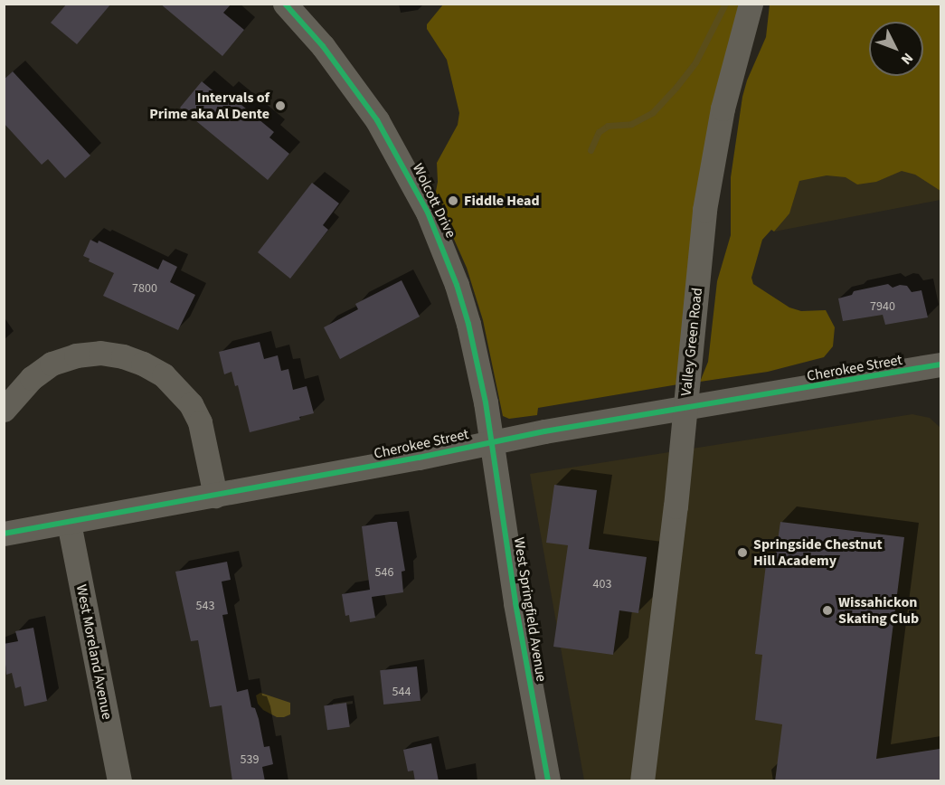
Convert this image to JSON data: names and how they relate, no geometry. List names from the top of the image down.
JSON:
{
  "streets": {
    "street": [
      "Wolcott Drive",
      "Valley Green Road",
      "Cherokee Street",
      "West Springfield Avenue",
      "West Moreland Avenue"
    ]
  },
  "crossings": [
    ["Wolcott Drive", "Cherokee Street"],
    ["Wolcott Drive", "West Springfield Avenue"],
    ["Cherokee Street", "West Springfield Avenue"],
    ["Cherokee Street", "West Moreland Avenue"]
  ],
  "places": [
    "Intervals of Prime aka Al Dente",
    "Fiddle Head",
    "Springside Chestnut Hill Academy",
    "Wissahickon Skating Club"
  ],
  "house_numbers": [
    "7800",
    "7940",
    "546",
    "403",
    "543",
    "544",
    "539"
  ],
  "north": "bottom right"
}
